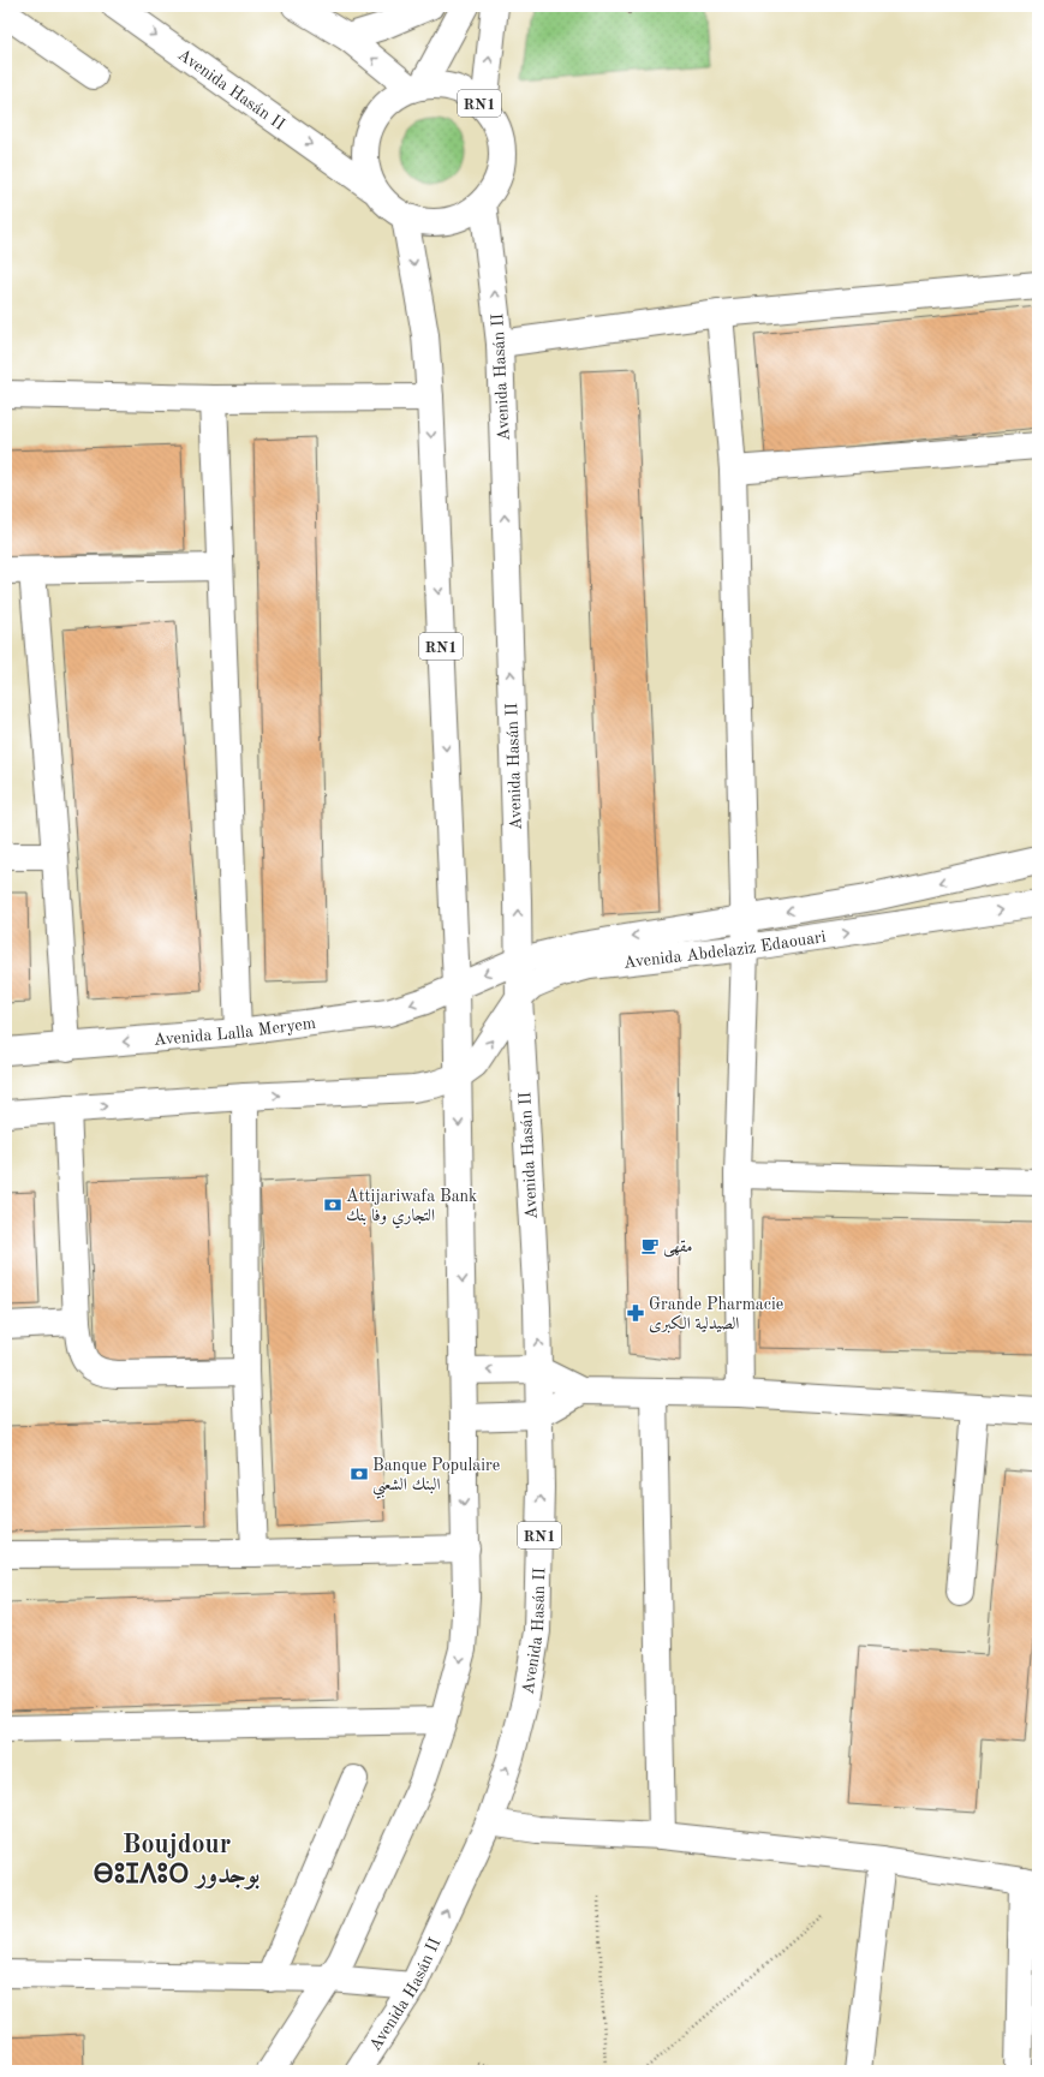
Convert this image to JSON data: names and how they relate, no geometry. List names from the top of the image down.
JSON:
{
  "streets": {
    "street": [
      "Avenida Hasán II",
      "RN1",
      "Avenida Abdelaziz Edaouari",
      "Avenida Lalla Meryem"
    ]
  },
  "crossings": [
    ["Avenida Hasán II", "RN1"],
    ["Avenida Hasán II", "Avenida Abdelaziz Edaouari"],
    ["RN1", "Avenida Abdelaziz Edaouari"],
    ["RN1", "Avenida Lalla Meryem"],
    ["Avenida Abdelaziz Edaouari", "Avenida Lalla Meryem"]
  ],
  "districts": ["Boujdour ⴱⵓⵊⴷⵓⵔ بوجدور"],
  "places": {
    "bank": ["Attijariwafa Bank التجاري وفا بنك", "Banque Populaire البنك الشعبي"],
    "cafe": ["مقهى"],
    "pharmacy": ["Grande Pharmacie الصيدلية الكبرى"]
  }
}
